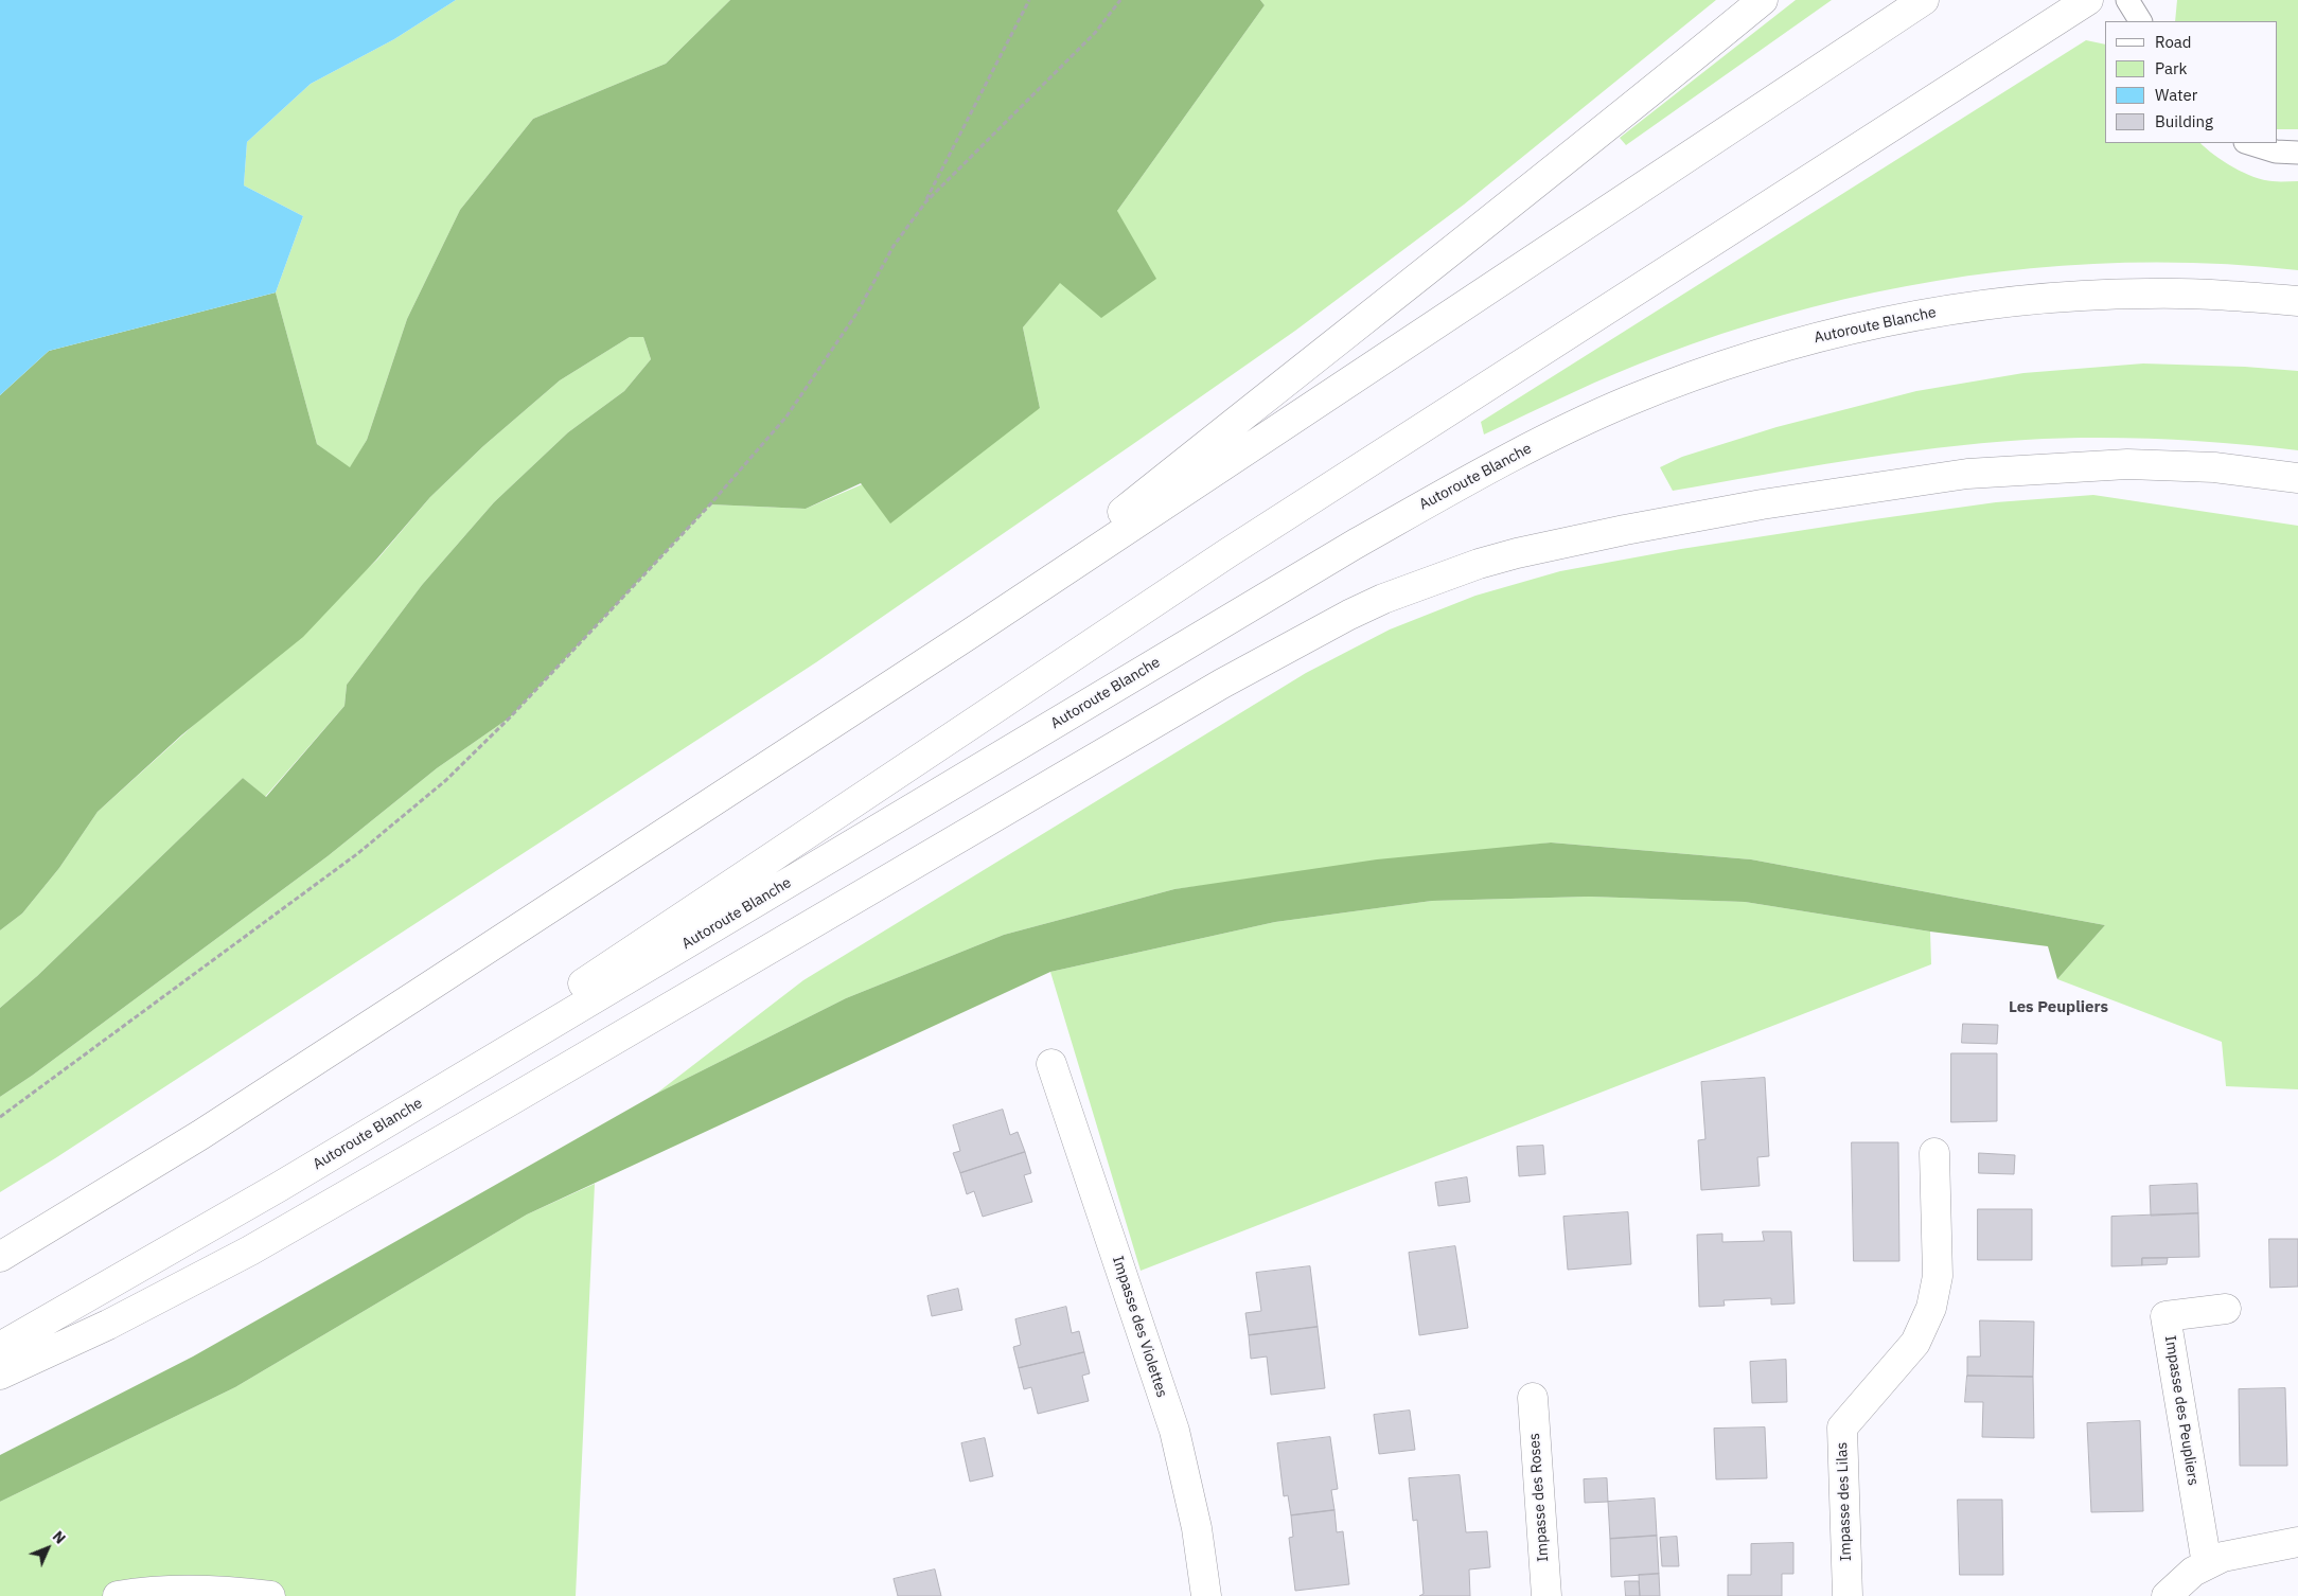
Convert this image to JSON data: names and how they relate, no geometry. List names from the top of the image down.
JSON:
{
  "streets": {
    "main road": [
      "Autoroute Blanche",
      "Impasse des Violettes",
      "Impasse des Peupliers",
      "Impasse des Roses",
      "Impasse des Lilas"
    ]
  },
  "districts": ["Les Peupliers"],
  "legend": [
    "Road",
    "Park",
    "Water",
    "Building"
  ],
  "north": "top right"
}
